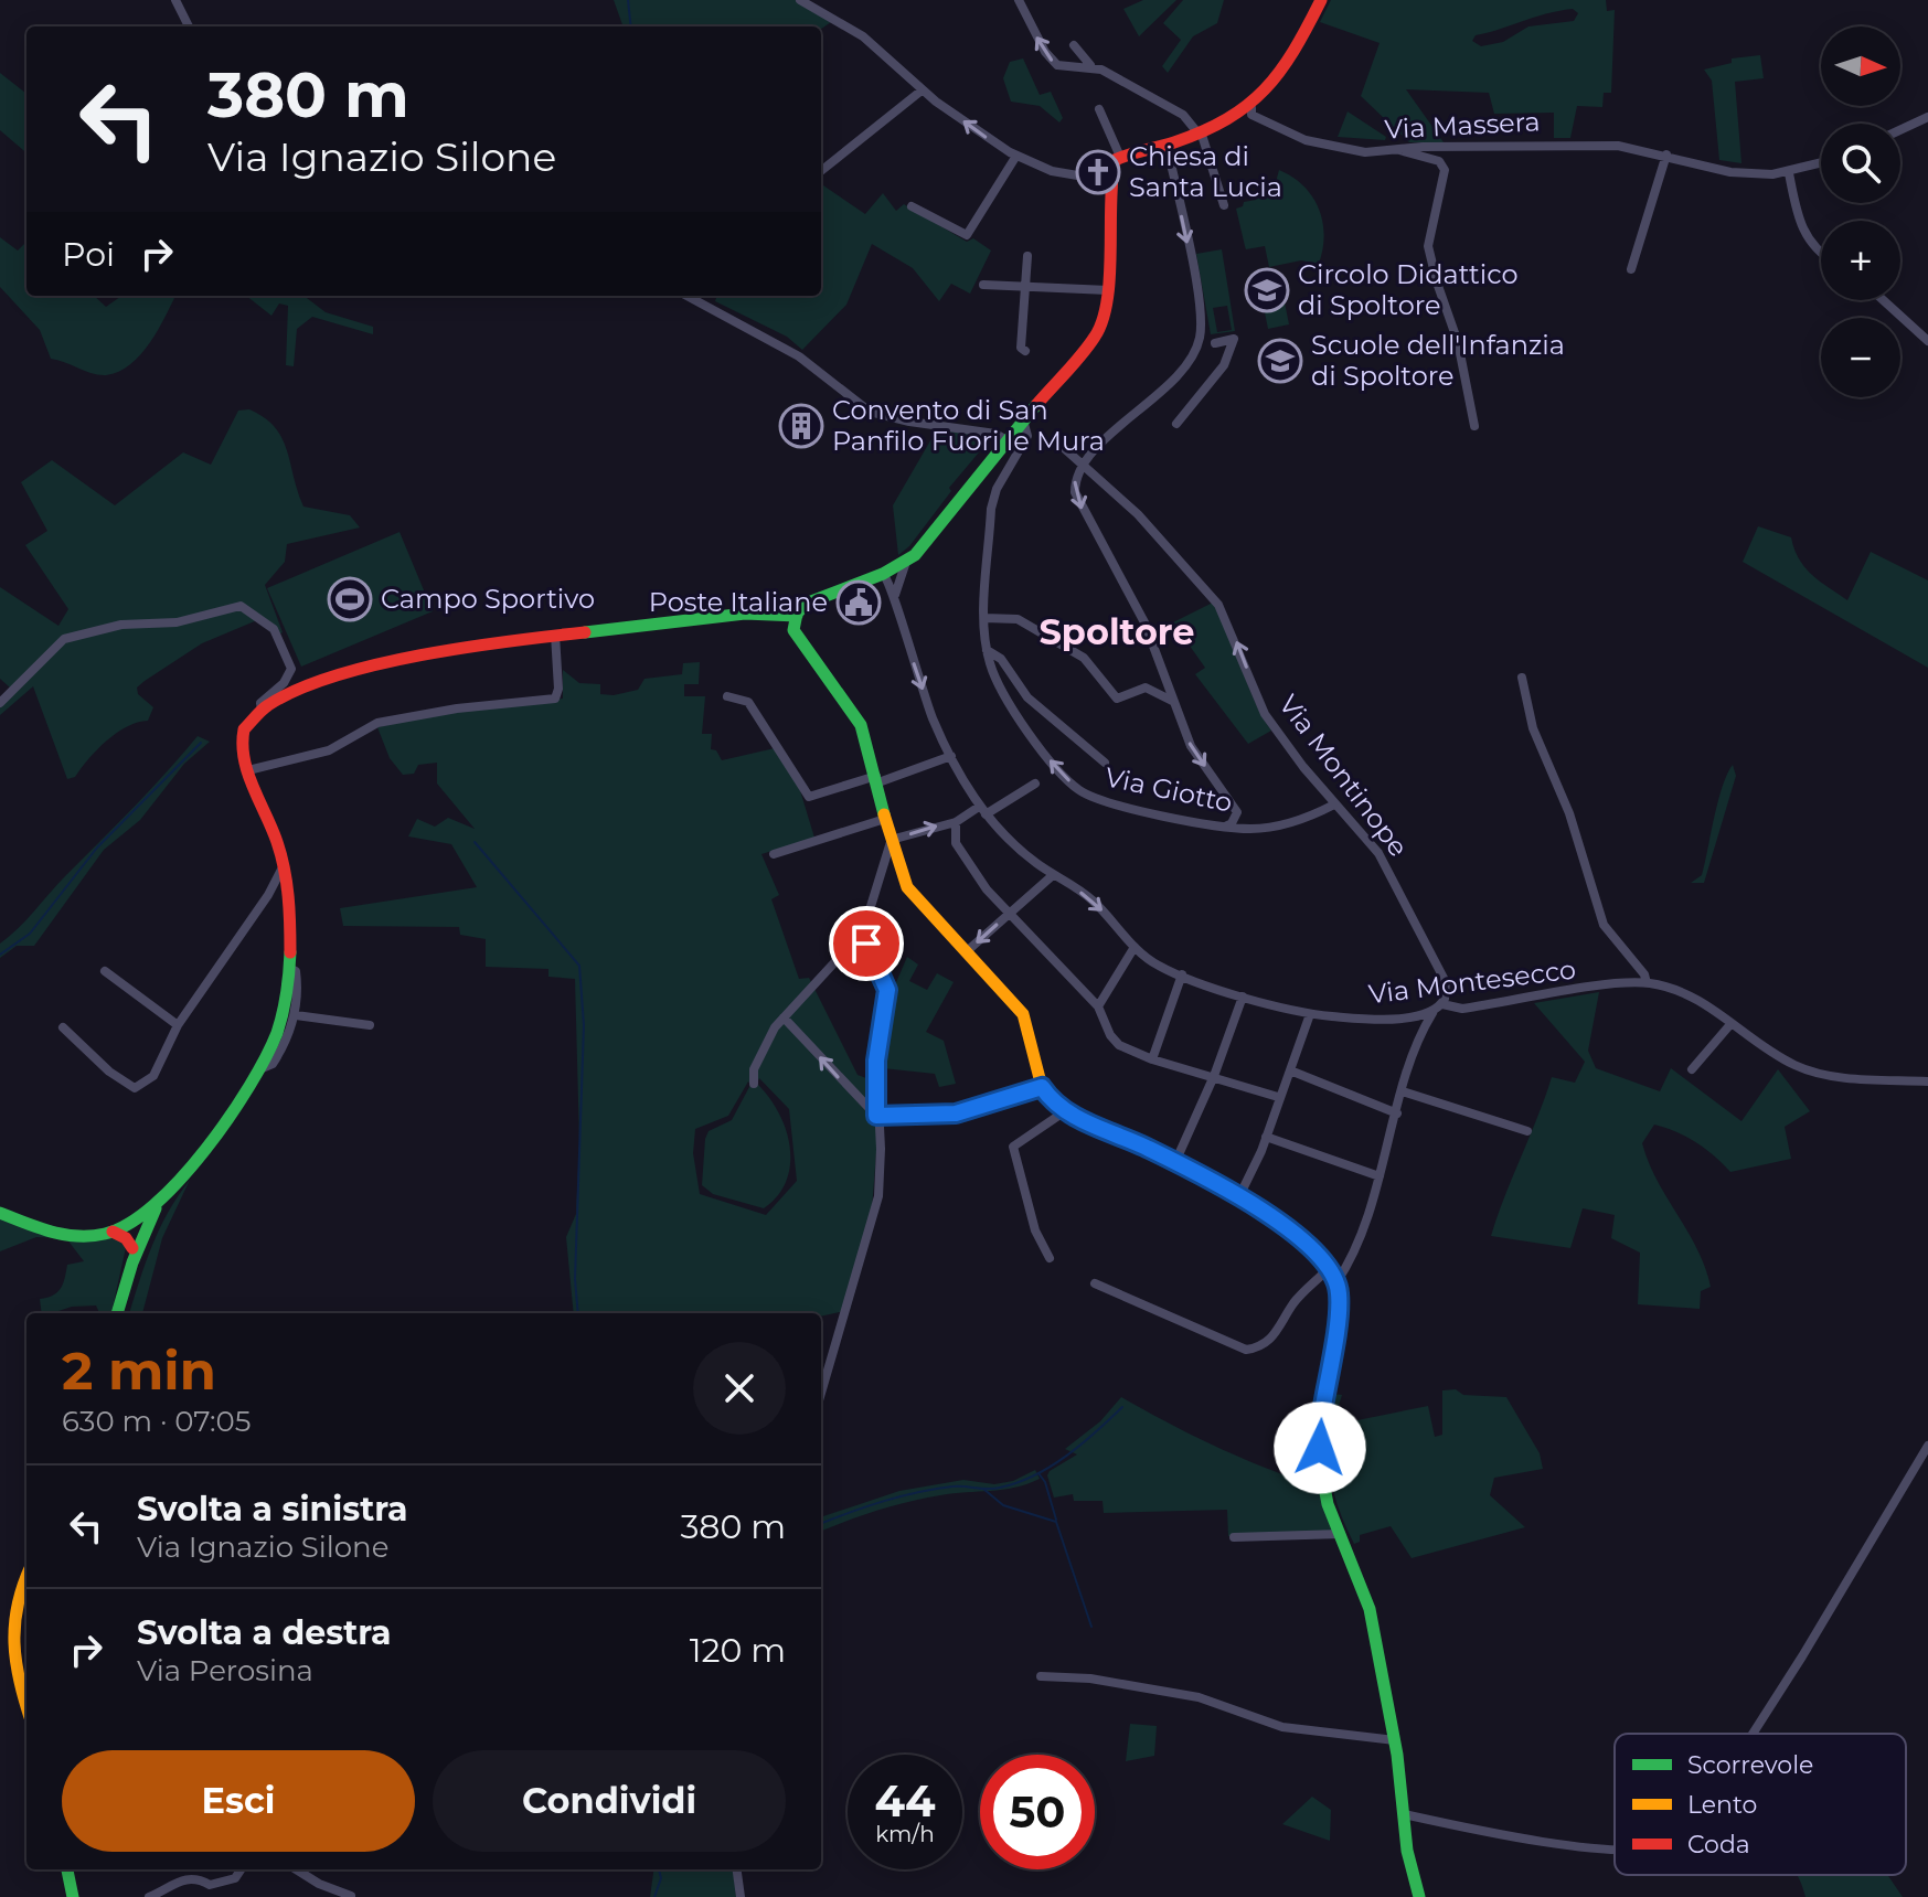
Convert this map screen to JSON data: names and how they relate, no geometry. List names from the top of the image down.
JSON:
{
  "streets": {
    "street": [
      "Via Massera",
      "Via Montinope",
      "Via Giotto",
      "Via Montesecco"
    ]
  },
  "crossings": [
    ["Via Montinope", "Via Giotto"],
    ["Via Montinope", "Via Montesecco"]
  ],
  "districts": ["Spoltore"],
  "places": {
    "church": ["Chiesa di Santa Lucia"],
    "school or university": ["Circolo Didattico di Spoltore", "Scuole dell'Infanzia di Spoltore"],
    "building": ["Convento di San Panfilo Fuori le Mura"],
    "sports": ["Campo Sportivo"],
    "public building": ["Poste Italiane"]
  },
  "legend": ["Scorrevole", "Lento", "Coda"],
  "north": "right",
  "page": {
    "map_buttons": ["+", "−"],
    "turn": ["380 m", "Via Ignazio Silone"],
    "then": "Poi",
    "heading": ["2 min", "630 m · 07:05"],
    "list": [
      {
        "name": "Svolta a sinistra",
        "note": "Via Ignazio Silone",
        "value": "380 m"
      },
      {
        "name": "Svolta a destra",
        "note": "Via Perosina",
        "value": "120 m"
      }
    ],
    "buttons": ["Esci", "Condividi"],
    "speed": "44 km/h",
    "limit": "50"
  }
}
